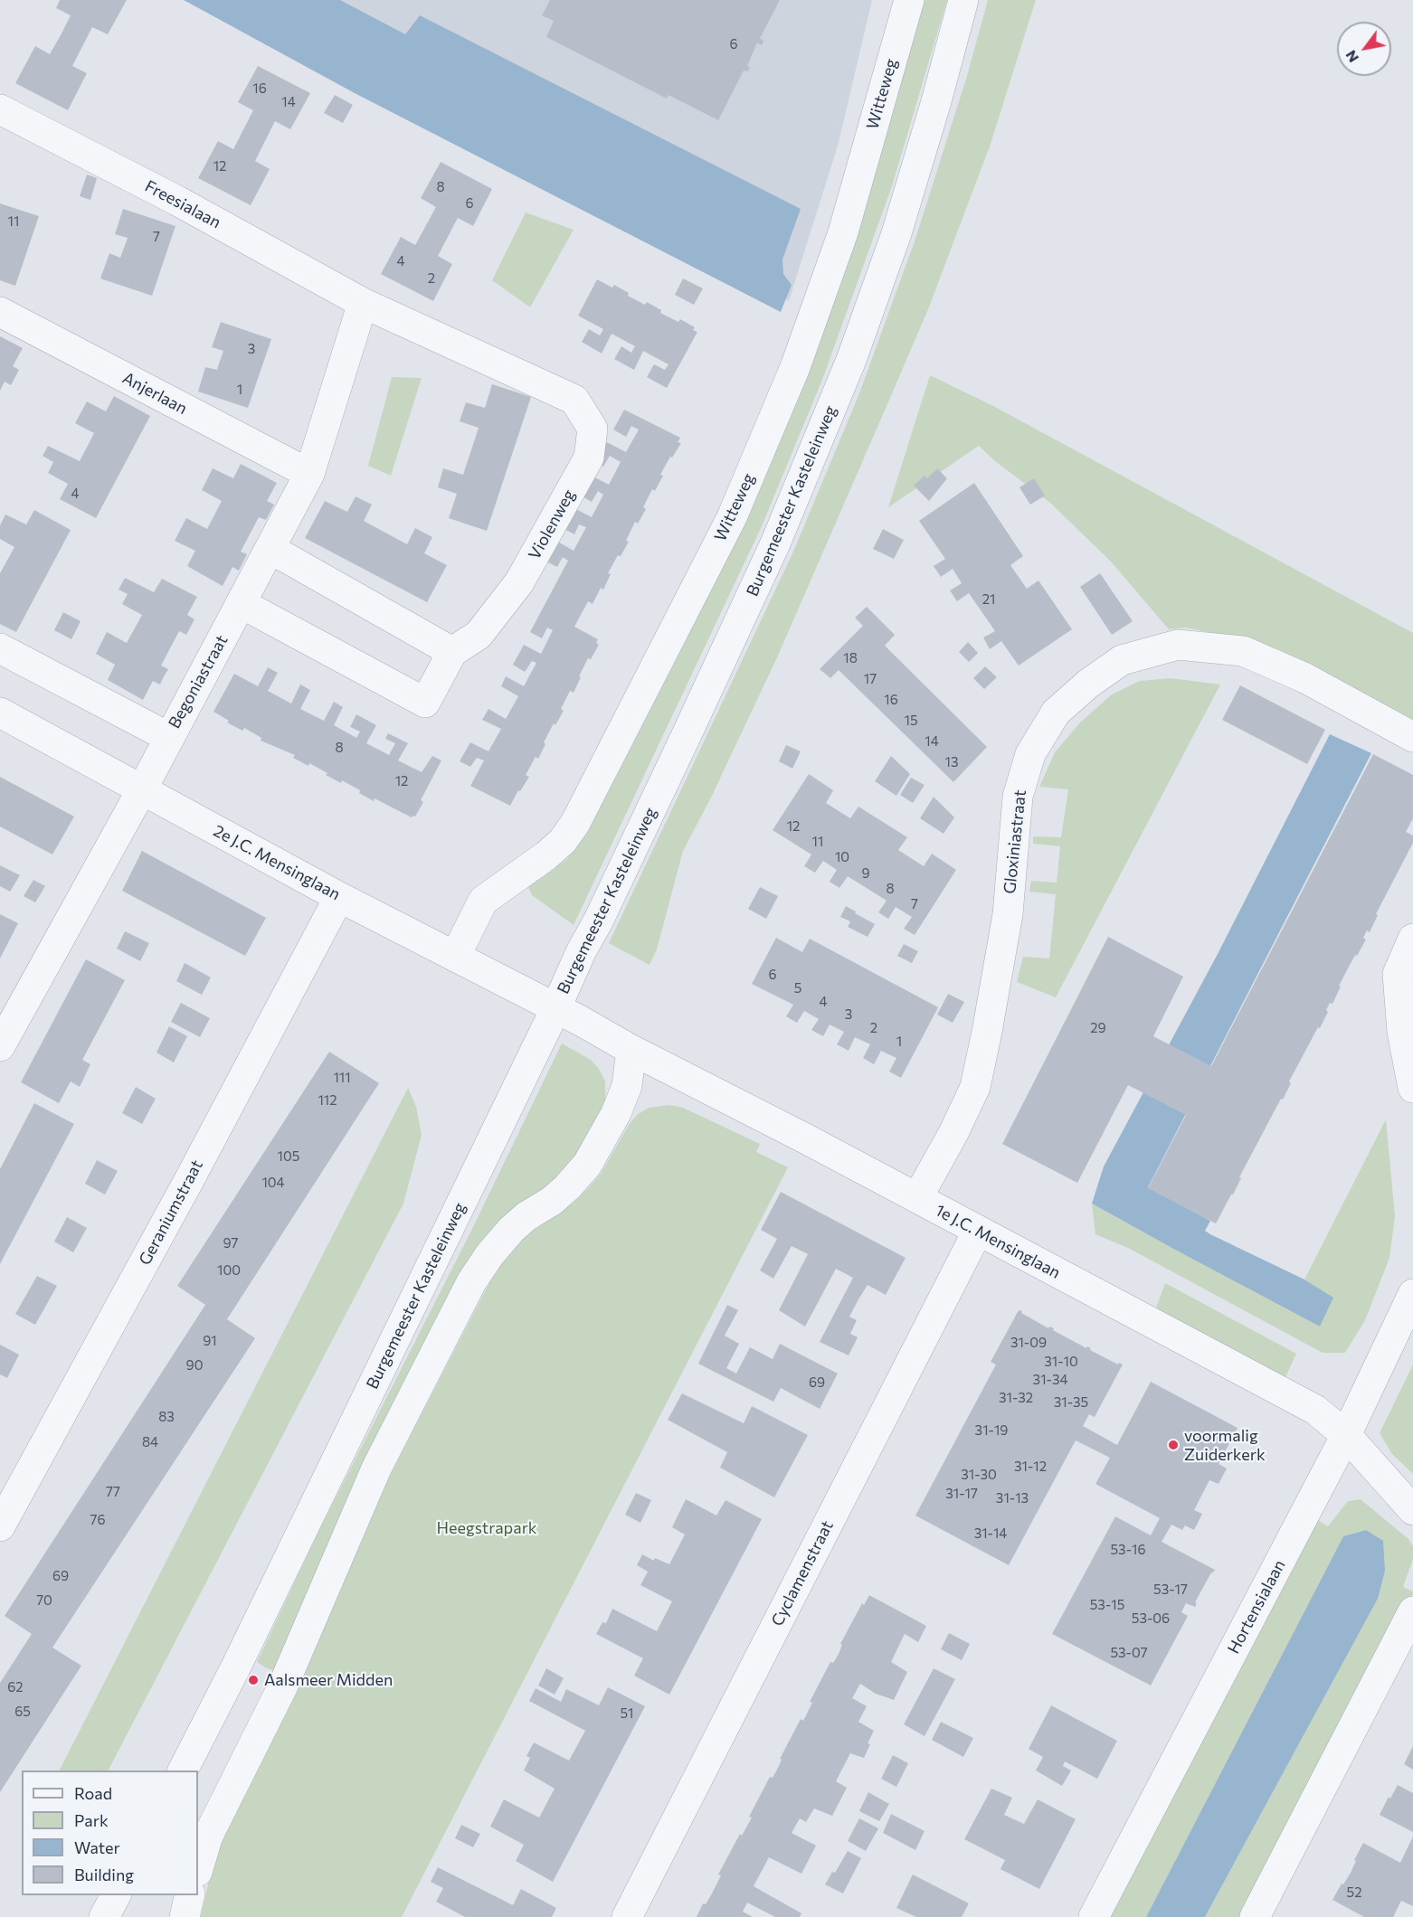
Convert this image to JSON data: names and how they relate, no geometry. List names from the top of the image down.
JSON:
{
  "streets": {
    "street": [
      "Witteweg",
      "Freesialaan",
      "Anjerlaan",
      "Burgemeester Kasteleinweg",
      "Violenweg",
      "Begoniastraat",
      "Gloxiniastraat",
      "2e J.C. Mensinglaan",
      "Geraniumstraat",
      "1e J.C. Mensinglaan",
      "Cyclamenstraat",
      "Hortensialaan"
    ]
  },
  "crossings": [
    ["Witteweg", "2e J.C. Mensinglaan"],
    ["Freesialaan", "Violenweg"],
    ["Freesialaan", "Begoniastraat"],
    ["Anjerlaan", "Begoniastraat"],
    ["Burgemeester Kasteleinweg", "2e J.C. Mensinglaan"],
    ["Burgemeester Kasteleinweg", "1e J.C. Mensinglaan"],
    ["Violenweg", "Begoniastraat"],
    ["Begoniastraat", "2e J.C. Mensinglaan"],
    ["Gloxiniastraat", "1e J.C. Mensinglaan"],
    ["2e J.C. Mensinglaan", "Geraniumstraat"],
    ["2e J.C. Mensinglaan", "1e J.C. Mensinglaan"],
    ["1e J.C. Mensinglaan", "Cyclamenstraat"],
    ["1e J.C. Mensinglaan", "Hortensialaan"]
  ],
  "parks": ["Heegstrapark"],
  "places": ["voormalig Zuiderkerk", "Aalsmeer Midden"],
  "house_numbers": [
    "6",
    "16",
    "14",
    "12",
    "8",
    "6",
    "11",
    "7",
    "4",
    "2",
    "3",
    "1",
    "4",
    "21",
    "18",
    "17",
    "16",
    "15",
    "14",
    "8",
    "13",
    "12",
    "12",
    "11",
    "10",
    "9",
    "8",
    "7",
    "6",
    "5",
    "4",
    "3",
    "2",
    "29",
    "1",
    "111",
    "112",
    "105",
    "104",
    "97",
    "100",
    "91",
    "31-09",
    "31-10",
    "90",
    "31-34",
    "69",
    "31-32",
    "31-35",
    "83",
    "31-19",
    "84",
    "31-12",
    "31-30",
    "77",
    "31-17",
    "31-13",
    "76",
    "31-14",
    "53-16",
    "69",
    "53-17",
    "70",
    "53-15",
    "53-06",
    "53-07",
    "62",
    "65",
    "51",
    "52"
  ],
  "legend": [
    "Road",
    "Park",
    "Water",
    "Building"
  ],
  "north": "bottom left"
}
